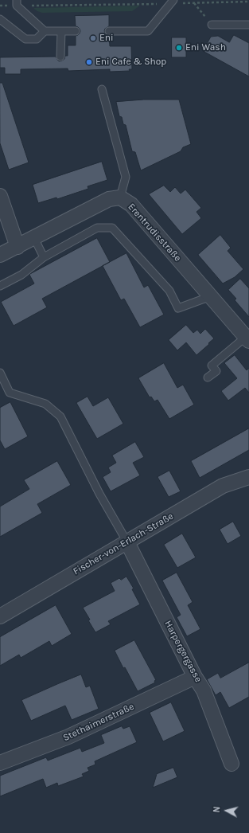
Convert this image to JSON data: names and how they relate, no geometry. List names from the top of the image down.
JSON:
{
  "streets": {
    "street": [
      "Erentrudisstraße",
      "Fischer-von-Erlach-Straße",
      "Harpergergasse",
      "Stethaimerstraße"
    ]
  },
  "crossings": [
    ["Fischer-von-Erlach-Straße", "Harpergergasse"],
    ["Harpergergasse", "Stethaimerstraße"]
  ],
  "places": ["Eni", "Eni Wash", "Eni Cafe & Shop"],
  "north": "left"
}
